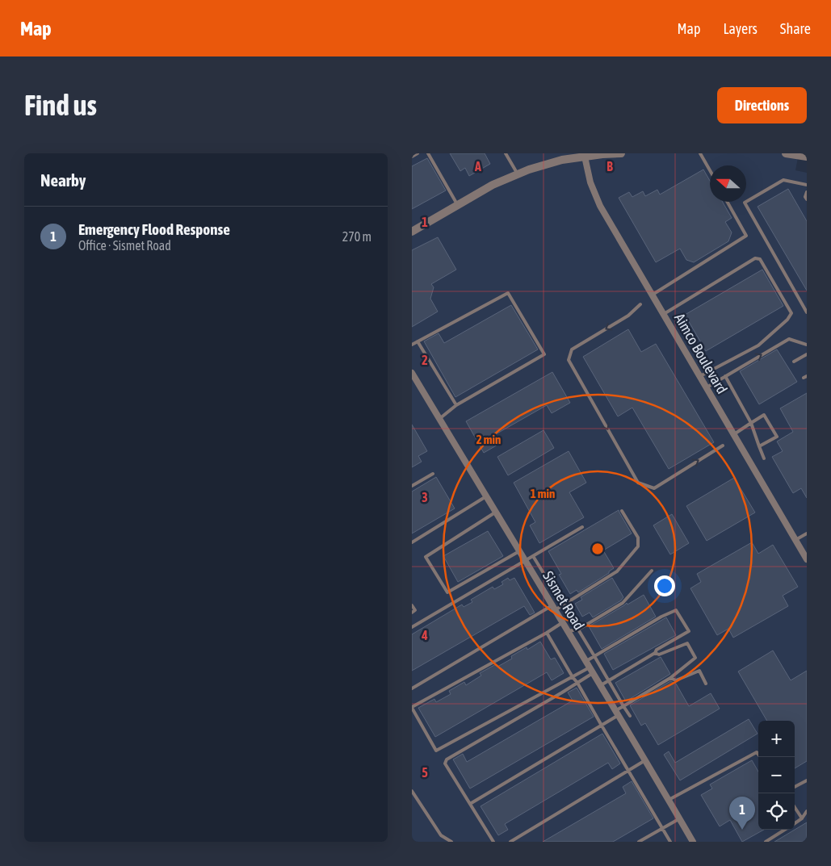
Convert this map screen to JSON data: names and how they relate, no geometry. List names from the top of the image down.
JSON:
{
  "streets": {
    "street": ["Aimco Boulevard", "Sismet Road"]
  },
  "north": "left",
  "page": {
    "header": "Map",
    "nav": ["Map", "Layers", "Share"],
    "buttons": "Directions",
    "title": "Find us",
    "heading": "Nearby",
    "list": [
      {
        "mark": "1",
        "name": "Emergency Flood Response",
        "note": "Office · Sismet Road",
        "value": "270 m"
      }
    ],
    "map_buttons": ["+", "−"],
    "pins": "1"
  },
  "grid": {
    "columns": ["A", "B"],
    "rows": [
      "1",
      "2",
      "3",
      "4",
      "5"
    ]
  },
  "rings": ["2 min", "1 min"]
}
